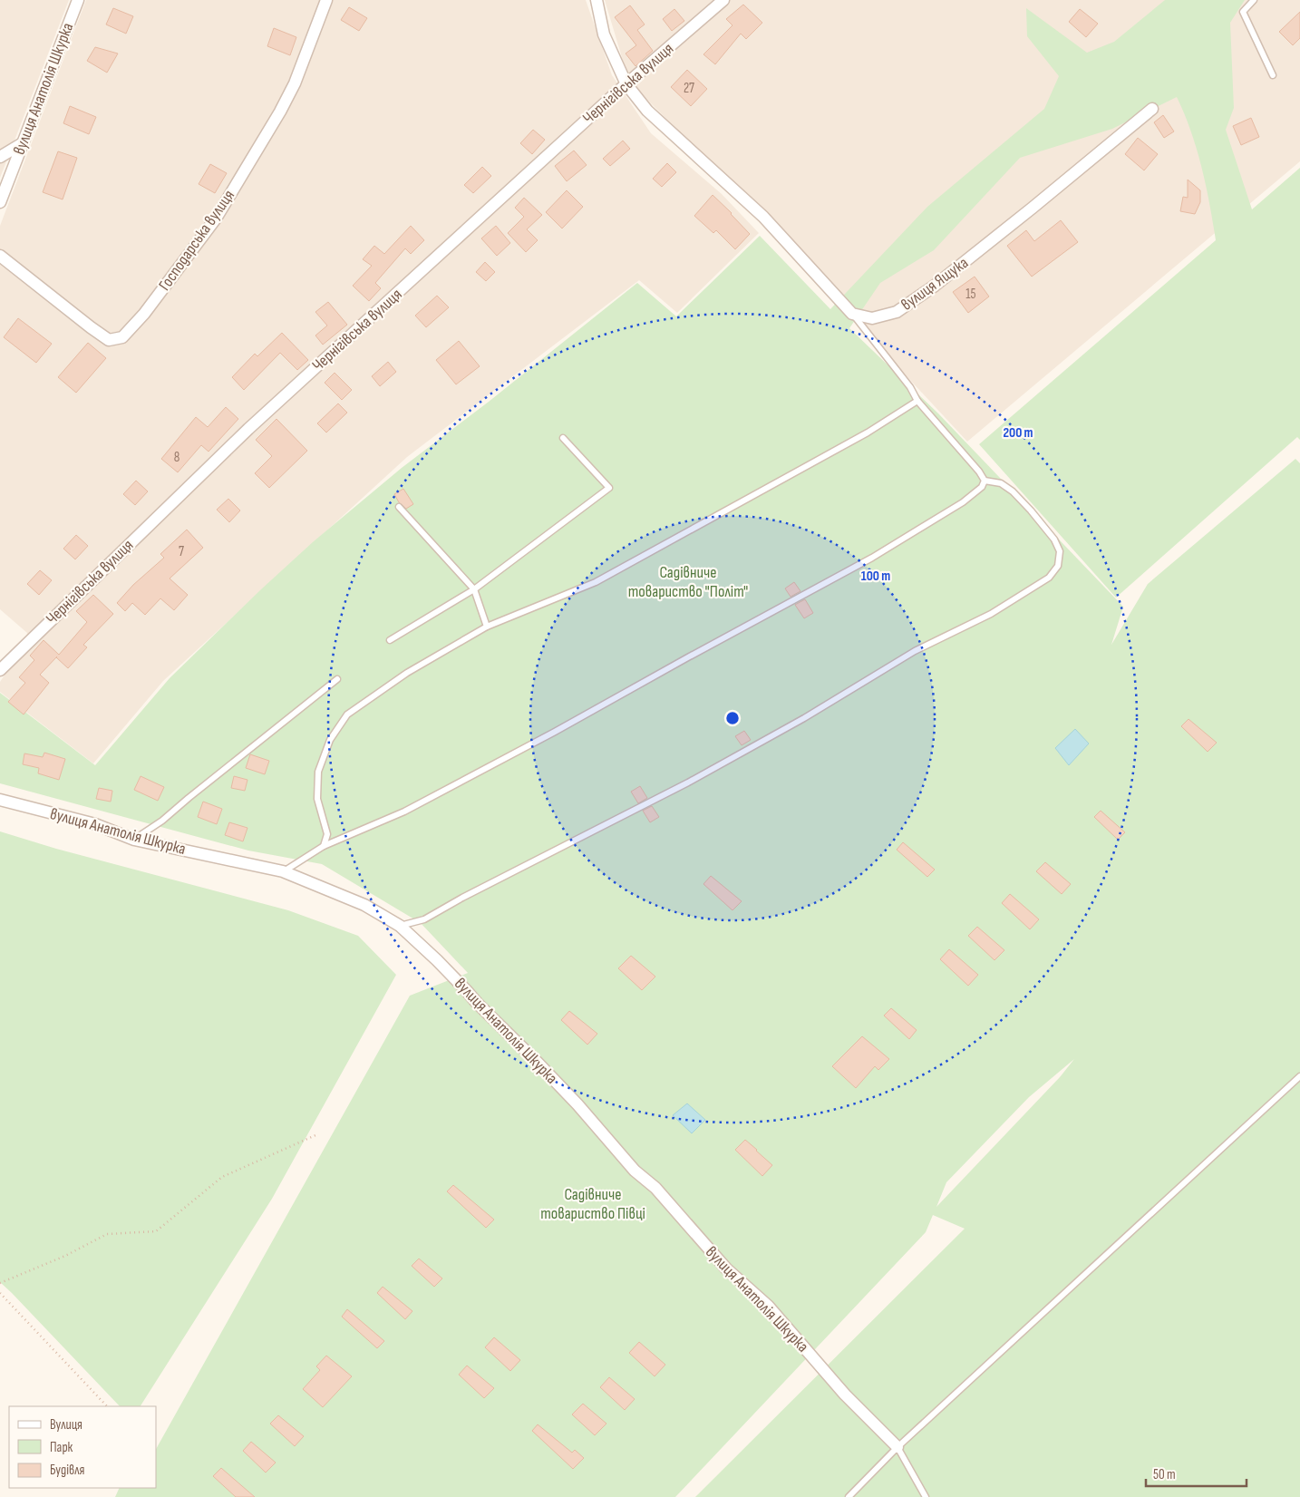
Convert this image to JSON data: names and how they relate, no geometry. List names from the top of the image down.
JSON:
{
  "streets": {
    "street": [
      "Чернігівська вулиця",
      "вулиця Анатолія Шкурка",
      "Господарська вулиця",
      "вулиця Ящука"
    ]
  },
  "parks": ["Садівниче товариство \"Політ\"", "Садівниче товариство Півці"],
  "house_numbers": [
    "27",
    "15",
    "8",
    "7"
  ],
  "legend": ["Вулиця", "Парк", "Будівля"],
  "scale_bar": "50 m",
  "rings": ["200 m", "100 m"]
}
